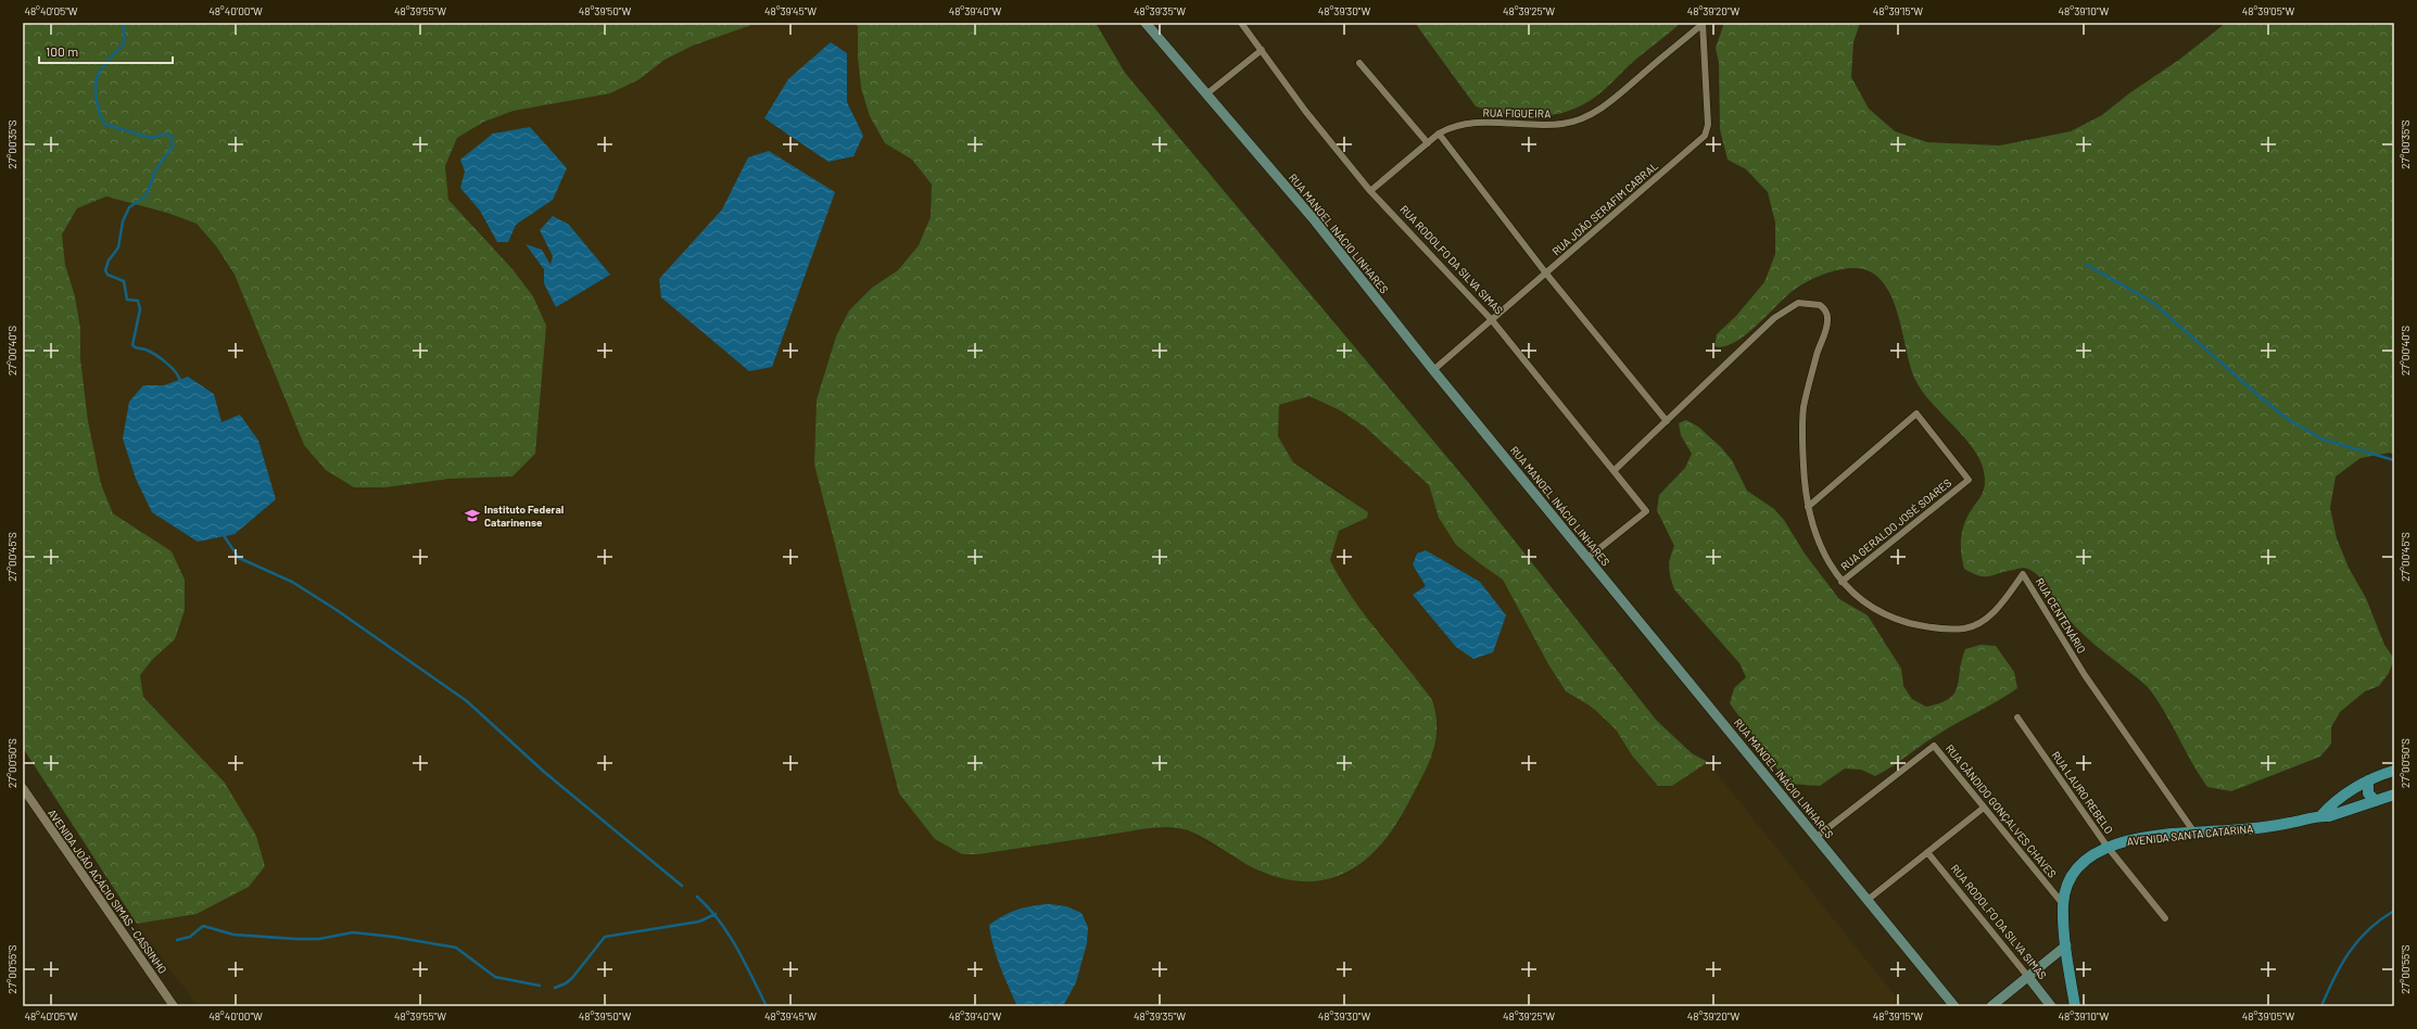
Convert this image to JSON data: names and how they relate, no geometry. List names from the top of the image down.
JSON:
{
  "streets": {
    "main road": ["RUA MANOEL INÁCIO LINHARES", "RUA RODOLFO DA SILVA SIMAS", "AVENIDA SANTA CATARINA"],
    "street": [
      "RUA FIGUEIRA",
      "RUA JOÃO SERAFIM CABRAL",
      "RUA GERALDO JOSÉ SOARES",
      "RUA CENTENÁRIO",
      "RUA LAURO REBELO",
      "RUA CÂNDIDO GONÇALVES CHAVES",
      "AVENIDA JOÃO ACÁCIO SIMAS - CASSINHO"
    ]
  },
  "crossings": [
    ["RUA FIGUEIRA", "RUA JOÃO SERAFIM CABRAL"],
    ["RUA FIGUEIRA", "RUA RODOLFO DA SILVA SIMAS"],
    ["RUA JOÃO SERAFIM CABRAL", "RUA MANOEL INÁCIO LINHARES"],
    ["RUA JOÃO SERAFIM CABRAL", "RUA RODOLFO DA SILVA SIMAS"],
    ["RUA MANOEL INÁCIO LINHARES", "RUA RODOLFO DA SILVA SIMAS"],
    ["RUA MANOEL INÁCIO LINHARES", "RUA CÂNDIDO GONÇALVES CHAVES"],
    ["RUA GERALDO JOSÉ SOARES", "RUA CENTENÁRIO"],
    ["RUA CENTENÁRIO", "AVENIDA SANTA CATARINA"],
    ["RUA LAURO REBELO", "AVENIDA SANTA CATARINA"],
    ["RUA CÂNDIDO GONÇALVES CHAVES", "AVENIDA SANTA CATARINA"]
  ],
  "places": {
    "school or university": ["Instituto Federal Catarinense"]
  },
  "scale_bar": "100 m",
  "coordinates": [
    "48°40'05\"W",
    "48°40'00\"W",
    "48°39'55\"W",
    "48°39'50\"W",
    "48°39'45\"W",
    "48°39'40\"W",
    "48°39'35\"W",
    "48°39'30\"W",
    "48°39'25\"W",
    "48°39'20\"W",
    "48°39'15\"W",
    "48°39'10\"W",
    "48°39'05\"W",
    "27°00'35\"S",
    "27°00'40\"S",
    "27°00'45\"S",
    "27°00'50\"S",
    "27°00'55\"S"
  ]
}
